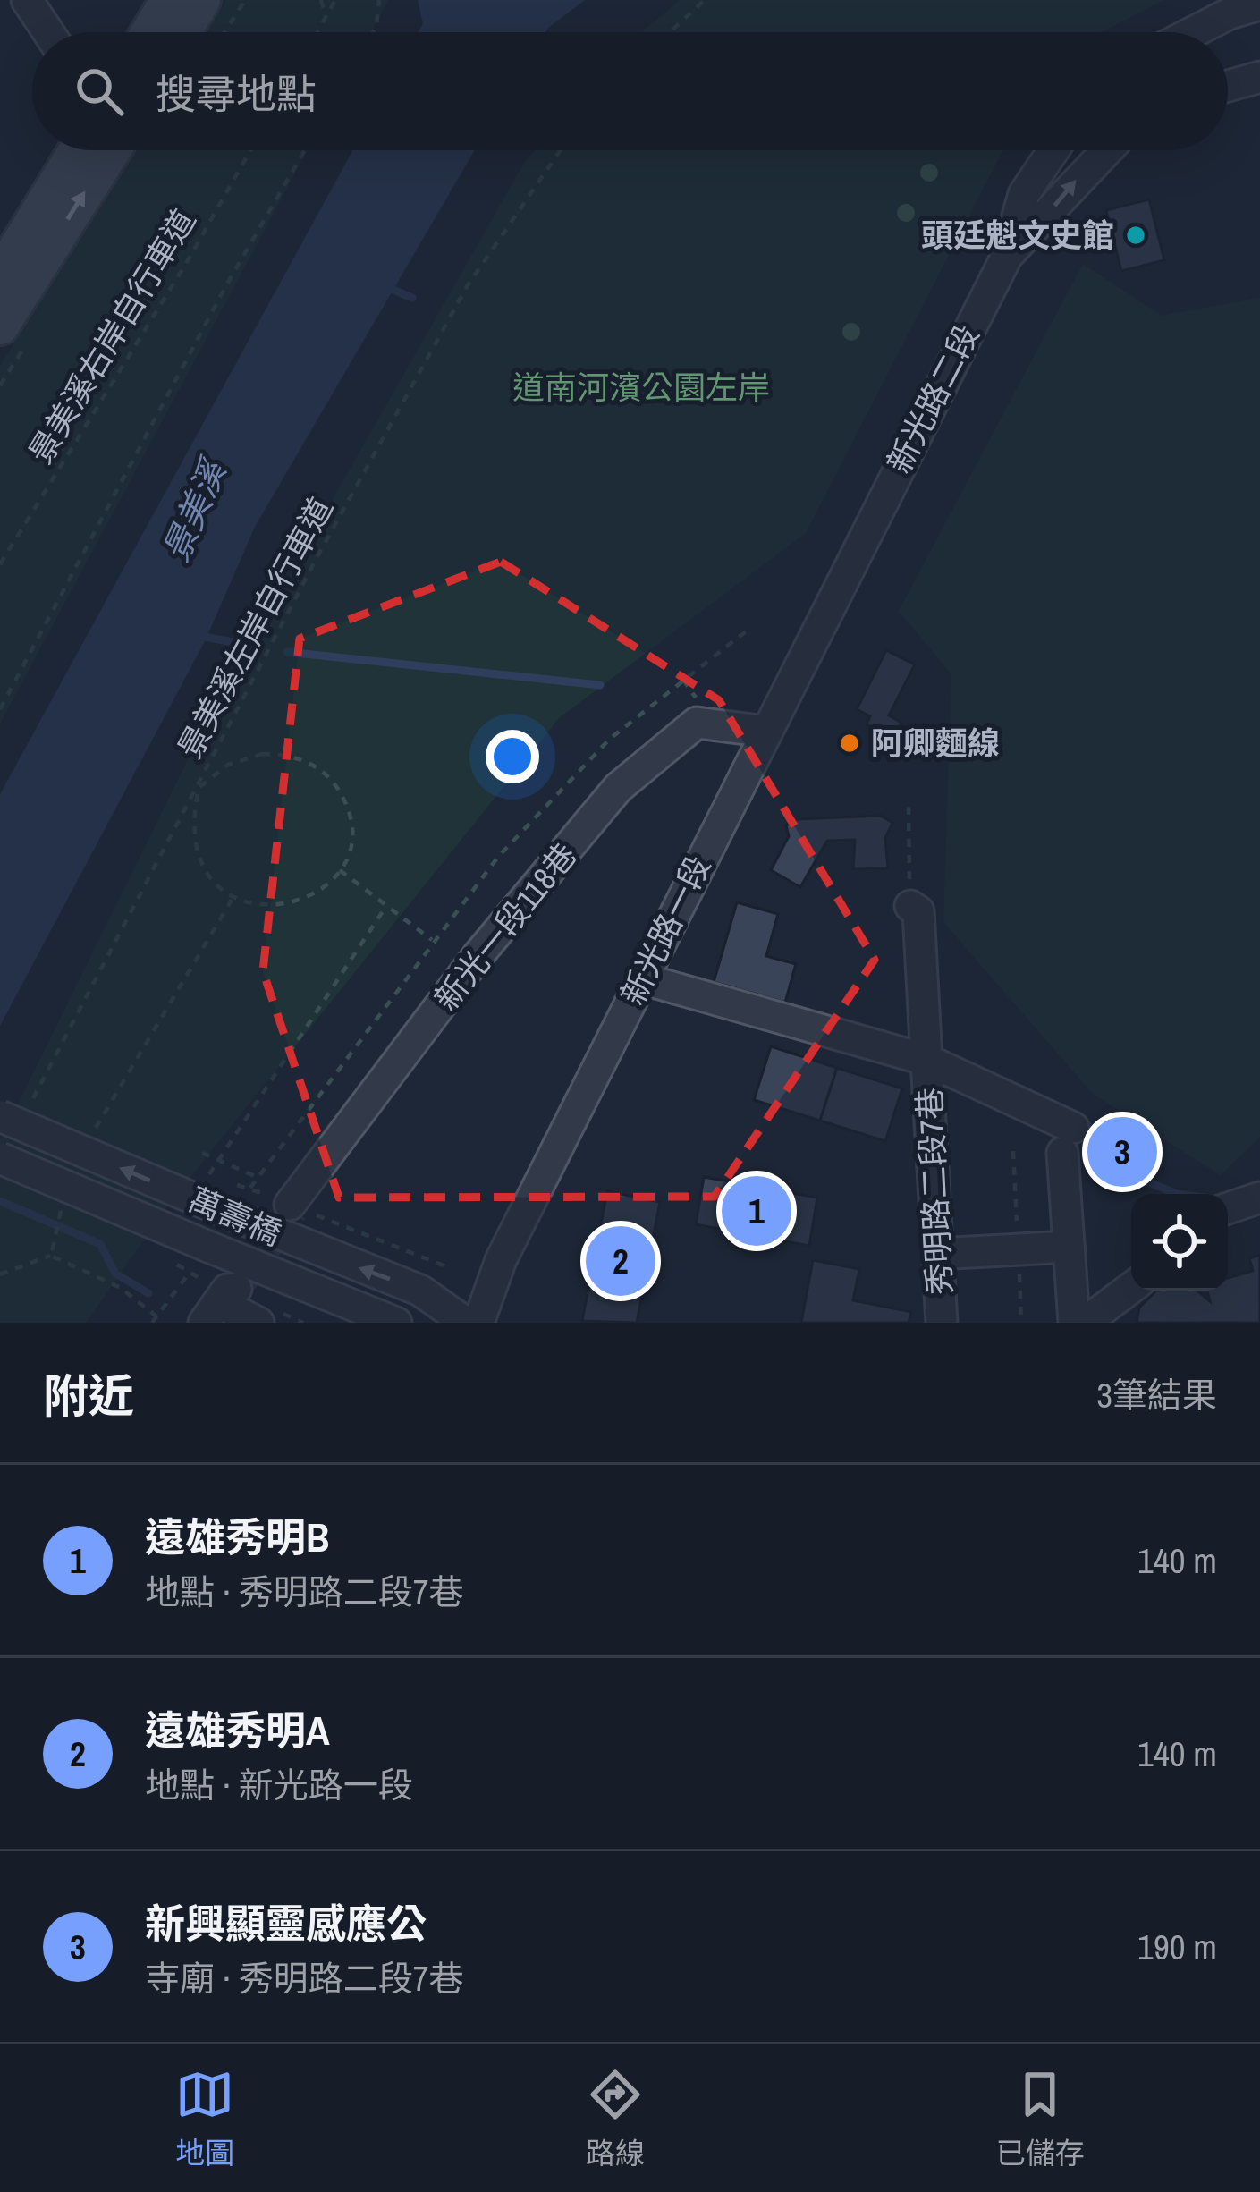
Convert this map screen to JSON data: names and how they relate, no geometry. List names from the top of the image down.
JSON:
{
  "streets": {
    "street": [
      "新光路二段",
      "新光一段118巷",
      "新光路一段",
      "秀明路二段7巷",
      "萬壽橋"
    ],
    "path": ["景美溪右岸自行車道", "景美溪左岸自行車道"]
  },
  "crossings": [
    ["新光路二段", "新光路一段"],
    ["新光一段118巷", "新光路一段"]
  ],
  "water": ["景美溪"],
  "parks": ["道南河濱公園左岸"],
  "places": ["頭廷魁文史館", "阿卿麵線"],
  "page": {
    "search": "搜尋地點",
    "pins": ["3", "1", "2"],
    "heading": ["附近", "3筆結果"],
    "list": [
      {
        "mark": "1",
        "name": "遠雄秀明B",
        "note": "地點 · 秀明路二段7巷",
        "value": "140 m"
      },
      {
        "mark": "2",
        "name": "遠雄秀明A",
        "note": "地點 · 新光路一段",
        "value": "140 m"
      },
      {
        "mark": "3",
        "name": "新興顯靈感應公",
        "note": "寺廟 · 秀明路二段7巷",
        "value": "190 m"
      }
    ],
    "nav": ["地圖", "路線", "已儲存"]
  }
}
